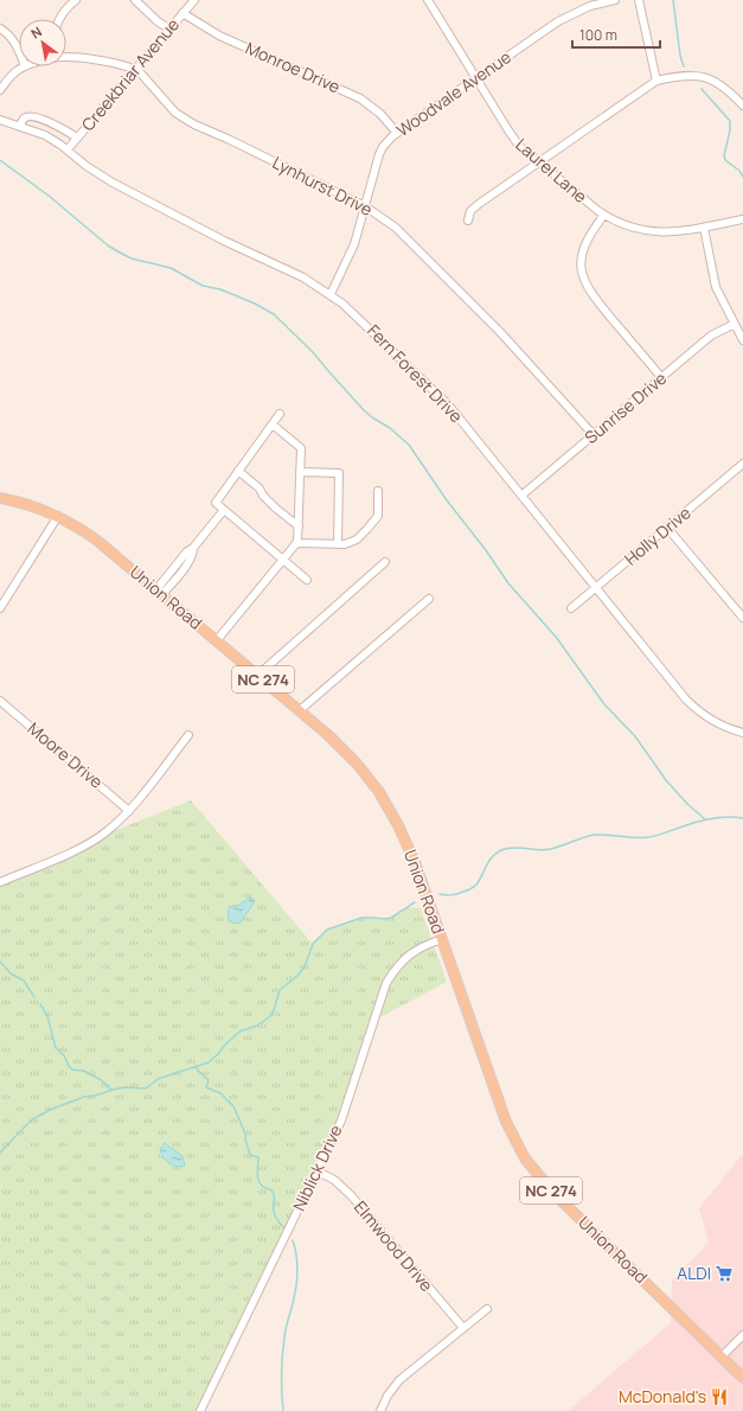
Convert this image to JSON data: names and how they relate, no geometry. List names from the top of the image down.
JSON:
{
  "streets": {
    "main road": ["Union Road", "NC 274"],
    "street": [
      "Monroe Drive",
      "Creekbriar Avenue",
      "Woodvale Avenue",
      "Laurel Lane",
      "Lynhurst Drive",
      "Fern Forest Drive",
      "Sunrise Drive",
      "Holly Drive",
      "Moore Drive",
      "Niblick Drive",
      "Elmwood Drive"
    ]
  },
  "crossings": [
    ["Monroe Drive", "Creekbriar Avenue"],
    ["Monroe Drive", "Woodvale Avenue"],
    ["Creekbriar Avenue", "Lynhurst Drive"],
    ["Creekbriar Avenue", "Fern Forest Drive"],
    ["Woodvale Avenue", "Laurel Lane"],
    ["Woodvale Avenue", "Lynhurst Drive"],
    ["Woodvale Avenue", "Fern Forest Drive"],
    ["Lynhurst Drive", "Sunrise Drive"],
    ["Fern Forest Drive", "Sunrise Drive"],
    ["Fern Forest Drive", "Holly Drive"],
    ["Union Road", "Niblick Drive"],
    ["Niblick Drive", "Elmwood Drive"]
  ],
  "places": {
    "supermarket": ["ALDI"],
    "restaurant": ["McDonald's"]
  },
  "scale_bar": "100 m",
  "north": "top left"
}
